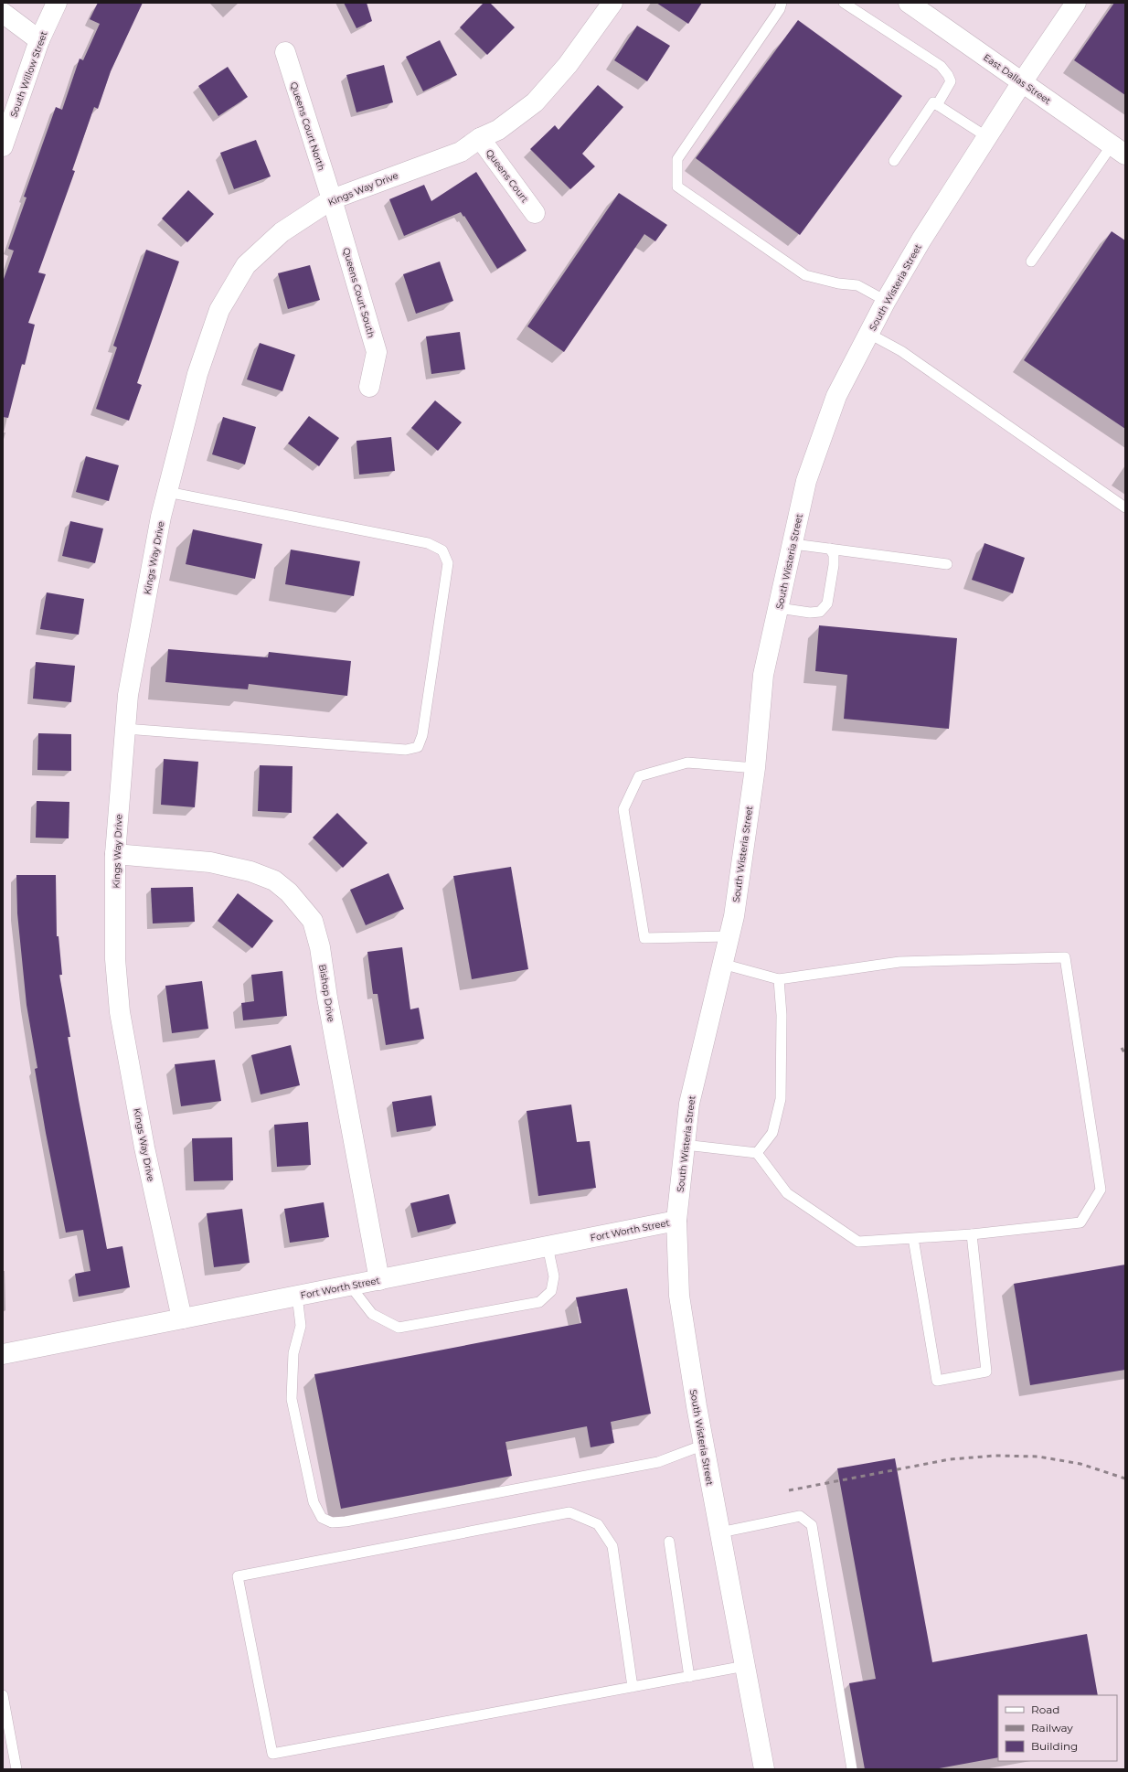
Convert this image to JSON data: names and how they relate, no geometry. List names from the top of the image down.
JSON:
{
  "streets": {
    "street": [
      "South Willow Street",
      "East Dallas Street",
      "Queens Court North",
      "Queens Court",
      "Kings Way Drive",
      "South Wisteria Street",
      "Queens Court South",
      "Bishop Drive",
      "Fort Worth Street"
    ]
  },
  "crossings": [
    ["East Dallas Street", "South Wisteria Street"],
    ["Queens Court North", "Kings Way Drive"],
    ["Queens Court North", "Queens Court South"],
    ["Queens Court", "Kings Way Drive"],
    ["Kings Way Drive", "Queens Court South"],
    ["Kings Way Drive", "Bishop Drive"],
    ["Kings Way Drive", "Fort Worth Street"],
    ["South Wisteria Street", "Fort Worth Street"],
    ["Bishop Drive", "Fort Worth Street"]
  ],
  "legend": ["Road", "Railway", "Building"]
}
